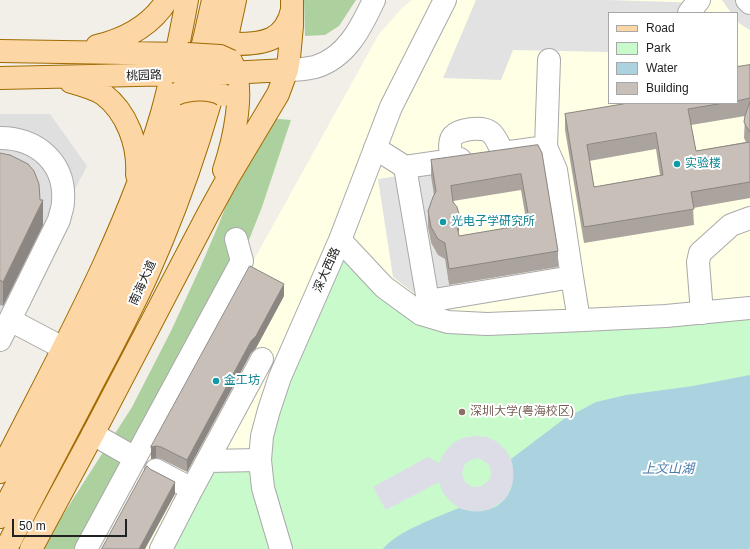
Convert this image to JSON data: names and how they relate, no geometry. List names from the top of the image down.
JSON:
{
  "streets": {
    "main road": ["桃园路", "南海大道"],
    "street": ["深大西路"]
  },
  "water": ["上文山湖"],
  "places": [
    "实验楼",
    "光电子学研究所",
    "金工坊",
    "深圳大学(粤海校区)"
  ],
  "legend": [
    "Road",
    "Park",
    "Water",
    "Building"
  ],
  "scale_bar": "50 m"
}
